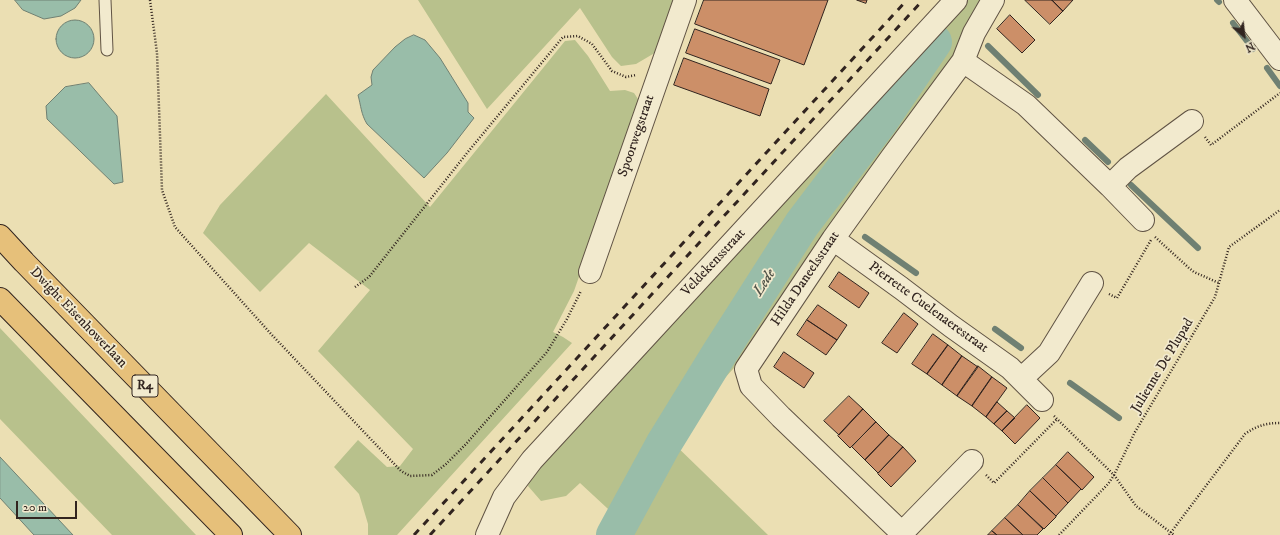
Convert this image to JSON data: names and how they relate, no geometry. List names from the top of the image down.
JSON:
{
  "streets": {
    "highway": ["Dwight Eisenhowerlaan", "R4"],
    "street": [
      "Spoorwegstraat",
      "Veldekensstraat",
      "Hilda Daneelsstraat",
      "Pierrette Cuelenaerestraat"
    ],
    "path": ["Julienne De Plupad"]
  },
  "crossings": [
    ["Hilda Daneelsstraat", "Pierrette Cuelenaerestraat"]
  ],
  "water": ["Lede"],
  "scale_bar": "20 m",
  "north": "bottom right"
}
